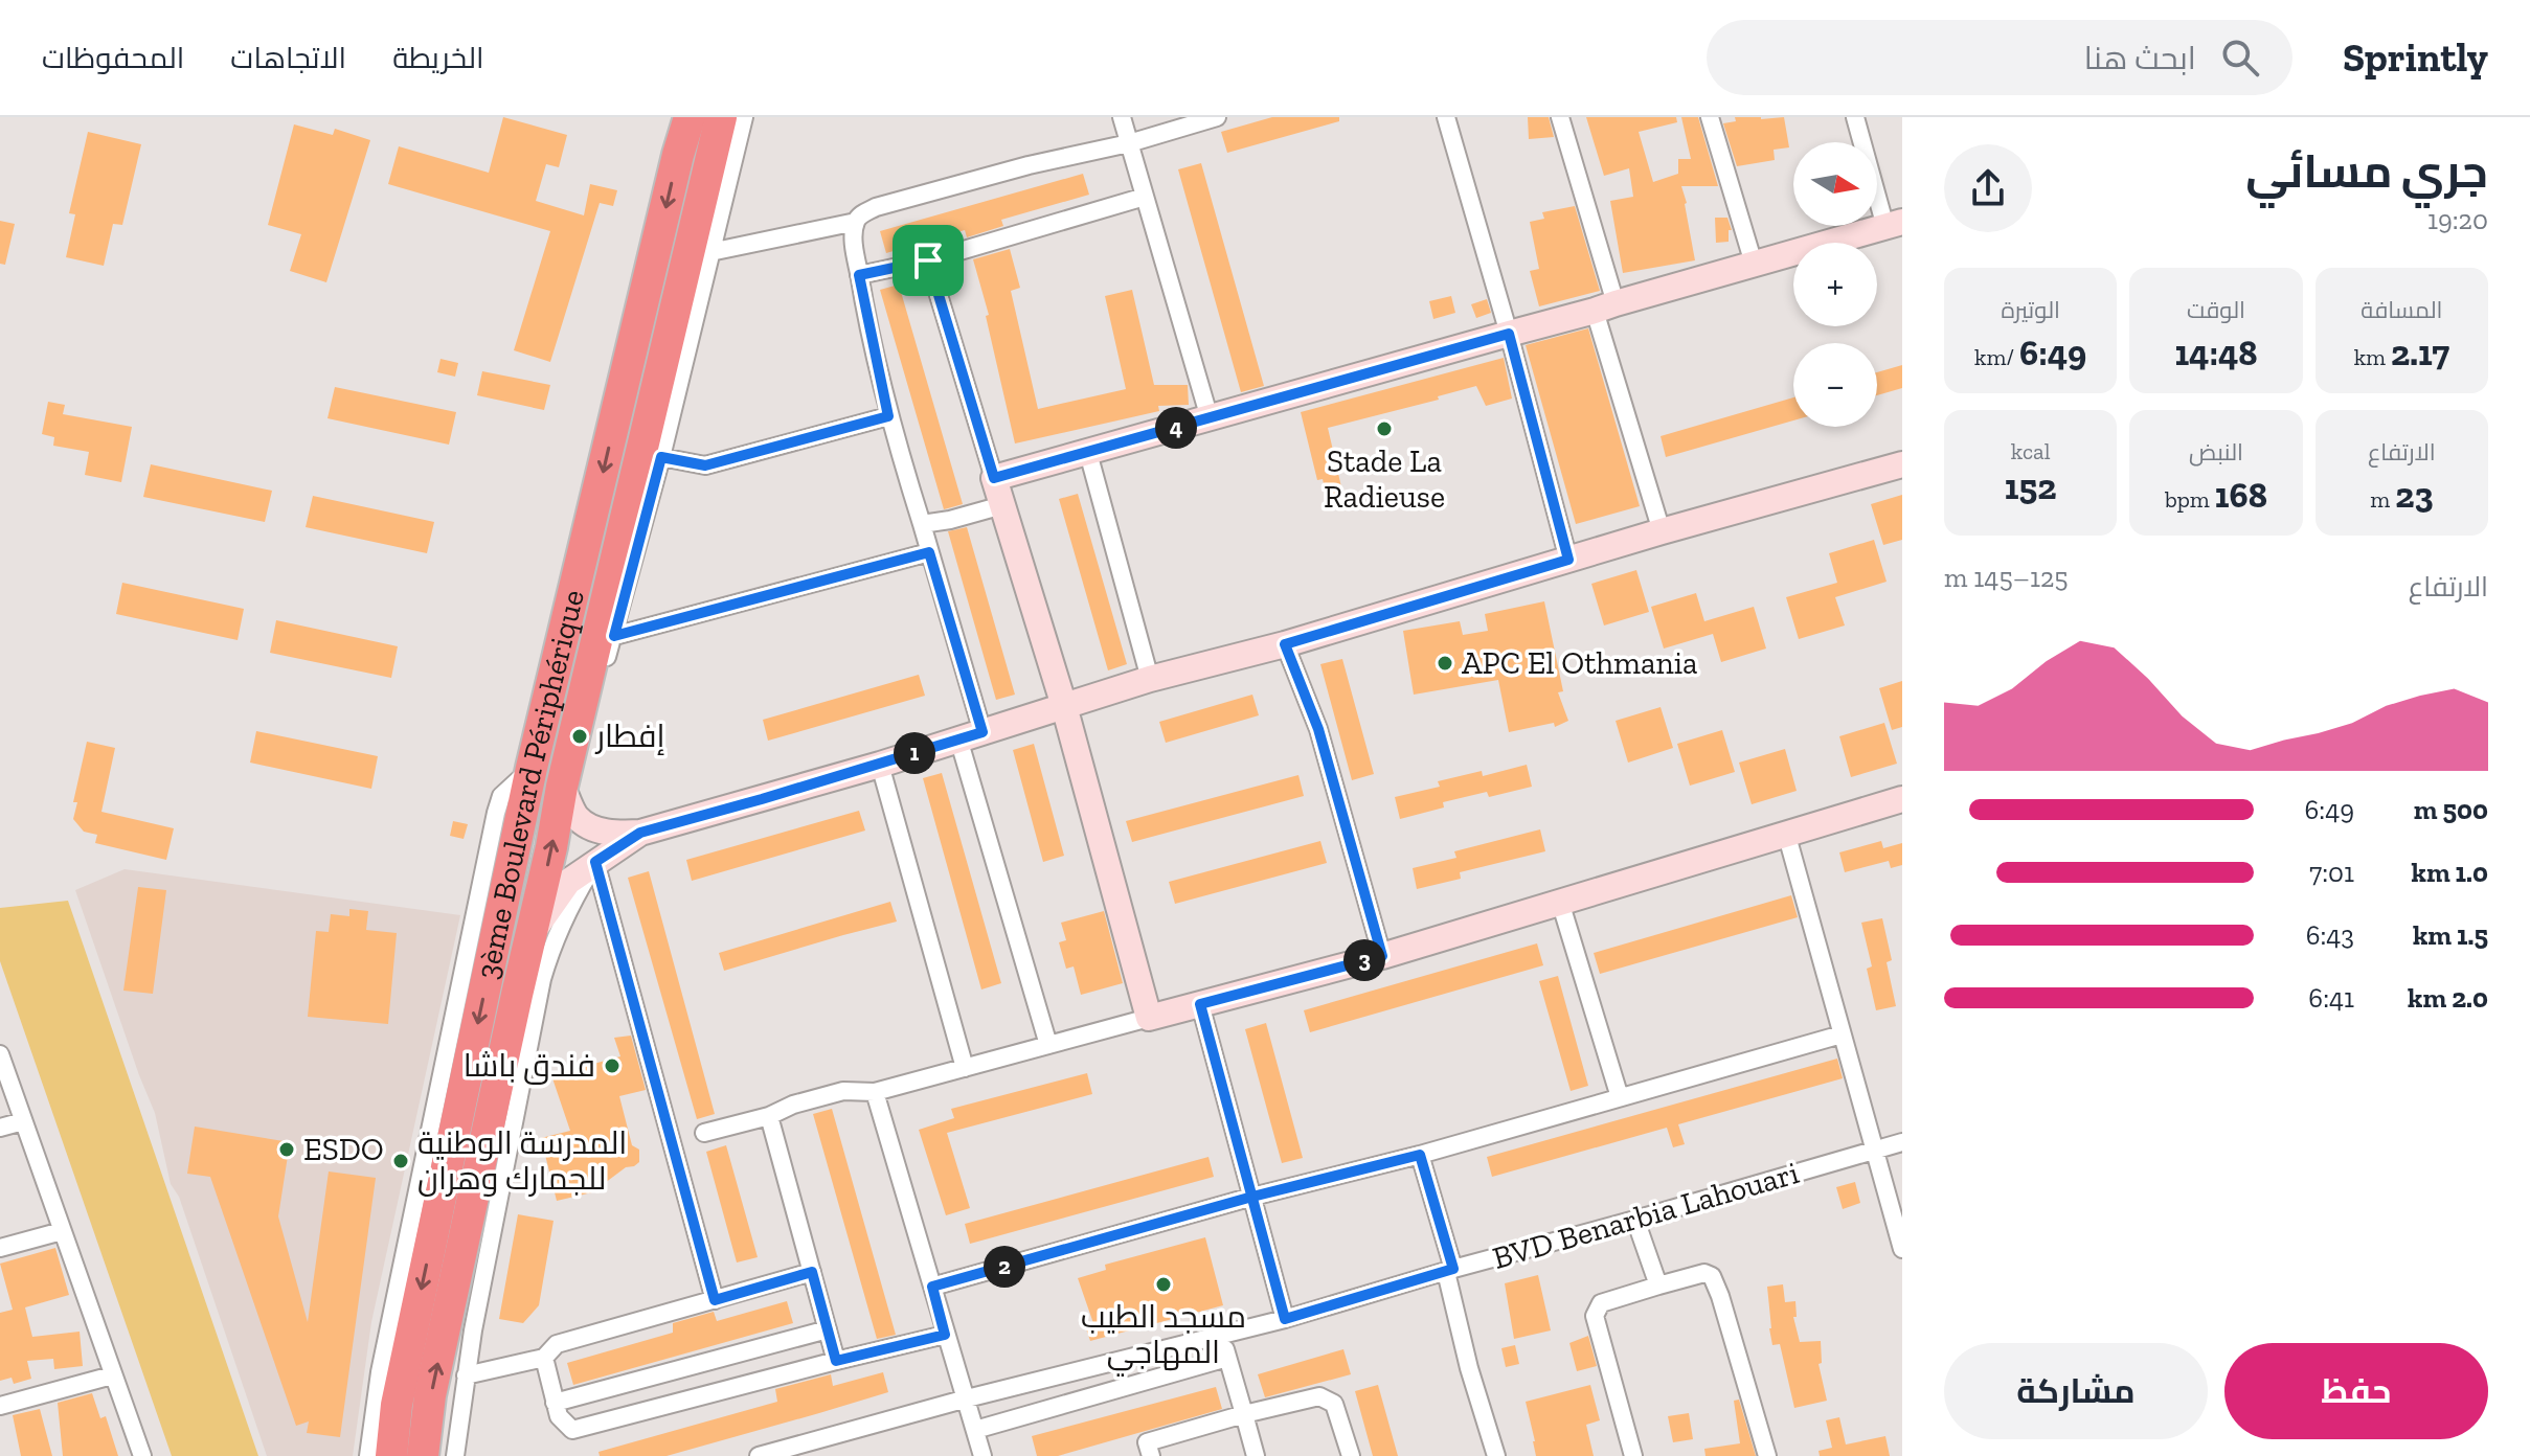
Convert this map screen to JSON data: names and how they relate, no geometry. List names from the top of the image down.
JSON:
{
  "streets": {
    "highway": ["3ème Boulevard Périphérique"],
    "street": ["BVD Benarbia Lahouari"]
  },
  "places": [
    "Stade La Radieuse",
    "APC El Othmania",
    "إفطار",
    "فندق باشا",
    "ESDO",
    "المدرسة الوطنية للجمارك وهران",
    "مسجد الطيب المهاجي"
  ],
  "north": "right",
  "page": {
    "header": "Sprintly",
    "search": "ابحث هنا",
    "nav": ["الخريطة", "الاتجاهات", "المحفوظات"],
    "heading": ["جري مسائي", "19:20"],
    "map_buttons": ["+", "−"],
    "stats": [
      ["المسافة", "2.17 km"],
      ["الوقت", "14:48"],
      ["الوتيرة", "6:49 /km"],
      ["الارتفاع", "23 m"],
      ["النبض", "168 bpm"],
      ["kcal", "152"]
    ],
    "pins": [
      "4",
      "1",
      "3",
      "2"
    ],
    "chart": ["الارتفاع", "125–145 m"],
    "list": [
      {
        "name": "500 m",
        "note": "6:49"
      },
      {
        "name": "1.0 km",
        "note": "7:01"
      },
      {
        "name": "1.5 km",
        "note": "6:43"
      },
      {
        "name": "2.0 km",
        "note": "6:41"
      }
    ],
    "buttons": ["حفظ", "مشاركة"]
  }
}
